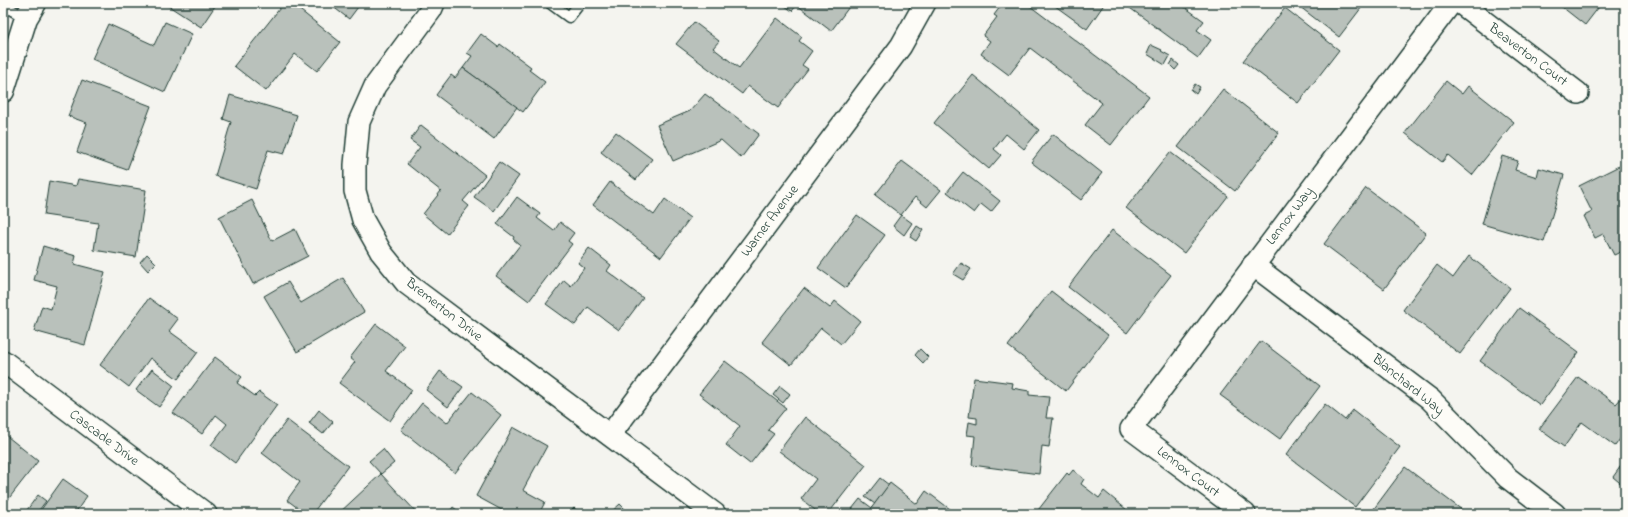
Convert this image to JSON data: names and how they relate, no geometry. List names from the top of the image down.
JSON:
{
  "streets": {
    "street": [
      "Beaverton Court",
      "Lennox Way",
      "Warner Avenue",
      "Bremerton Drive",
      "Blanchard Way",
      "Cascade Drive",
      "Lennox Court"
    ]
  },
  "crossings": [
    ["Lennox Way", "Blanchard Way"],
    ["Lennox Way", "Lennox Court"],
    ["Warner Avenue", "Bremerton Drive"]
  ]
}
